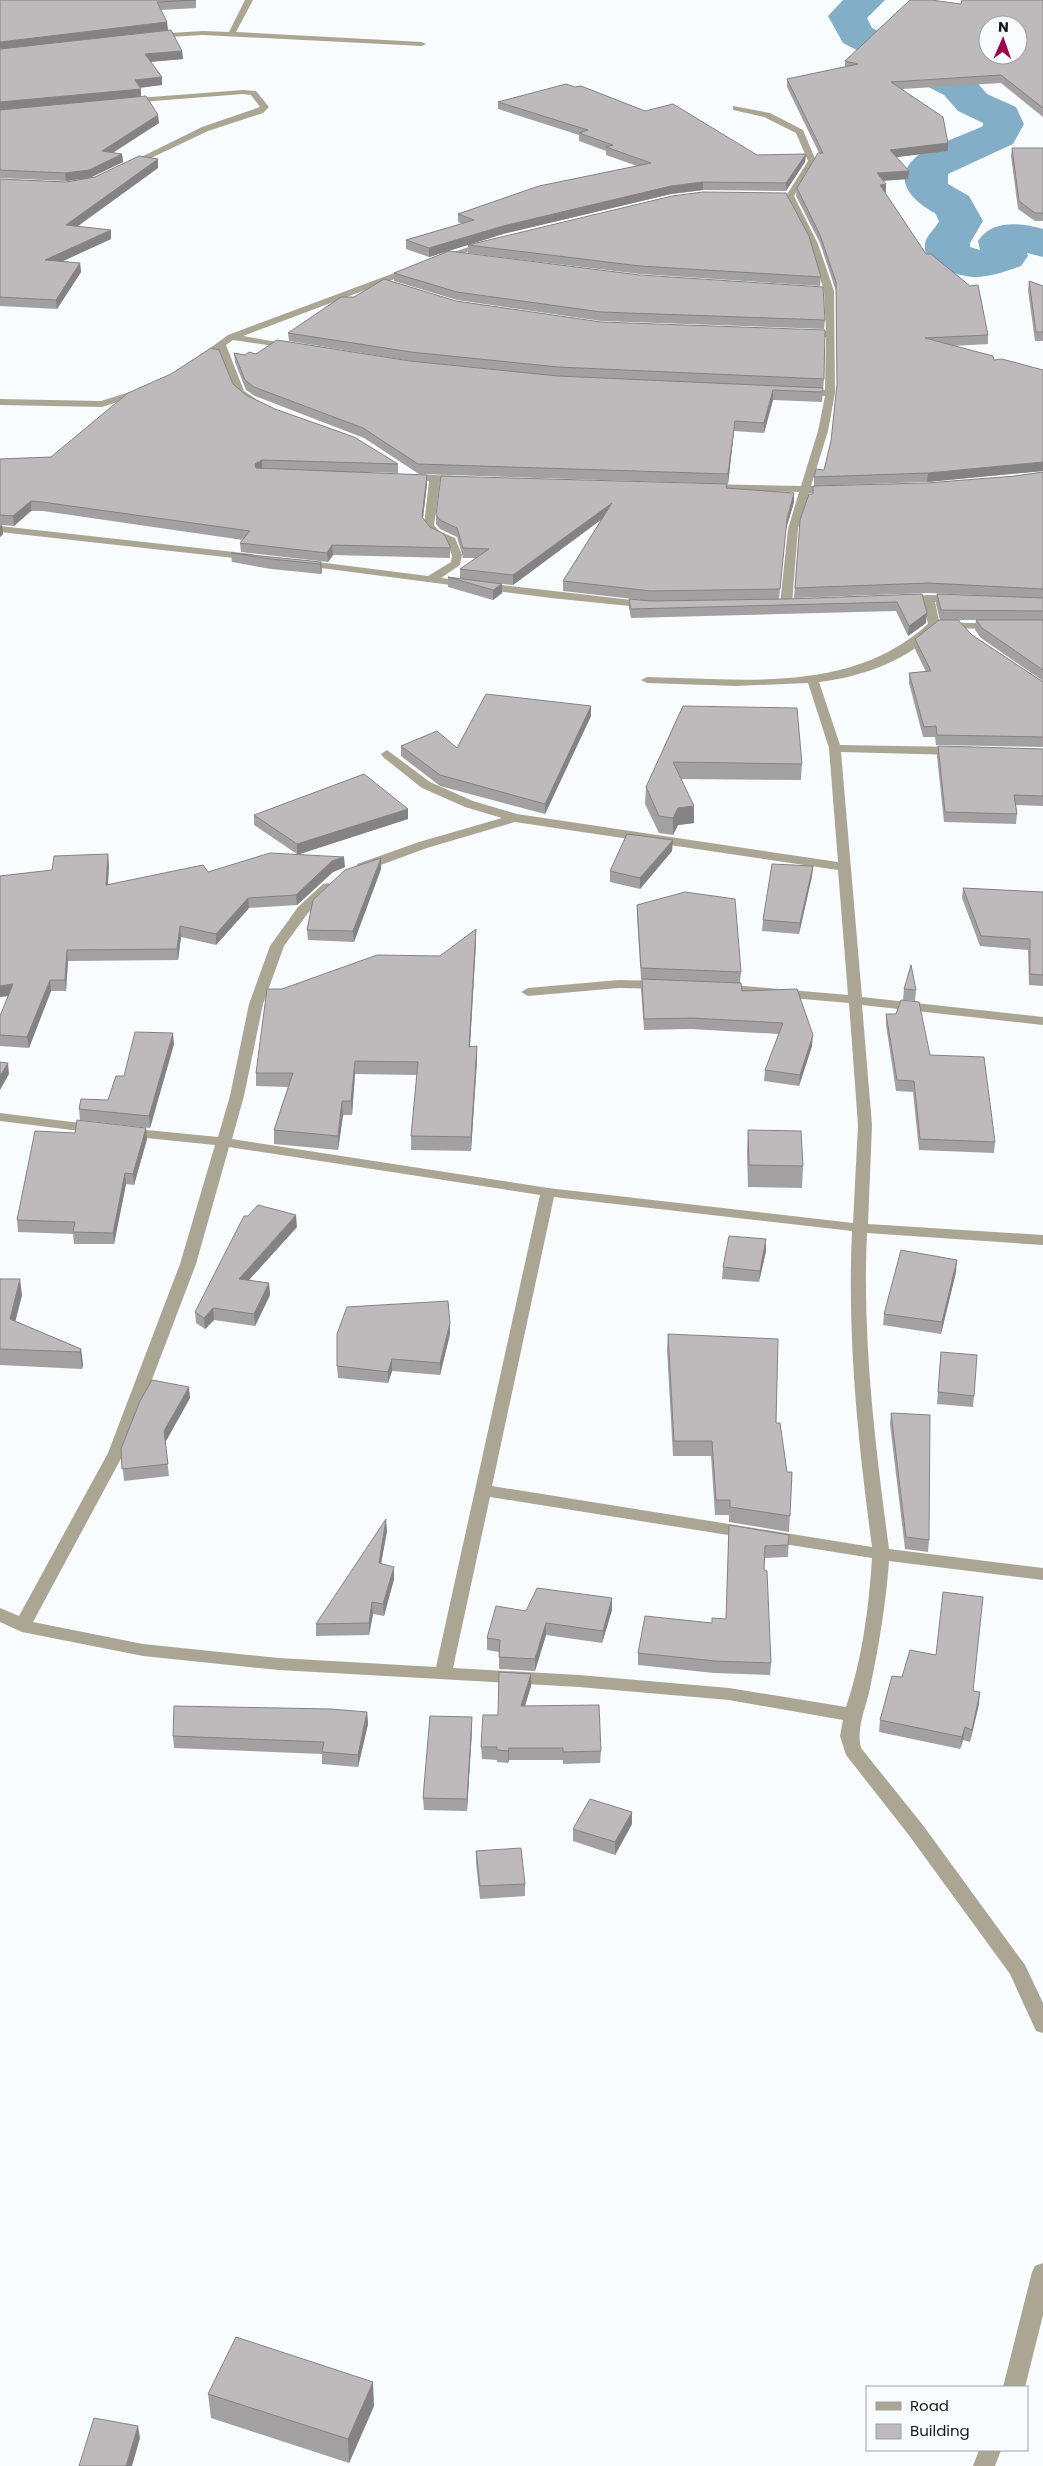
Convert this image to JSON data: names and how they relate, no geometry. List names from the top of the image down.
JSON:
{
  "legend": ["Road", "Building"],
  "north": "top"
}
